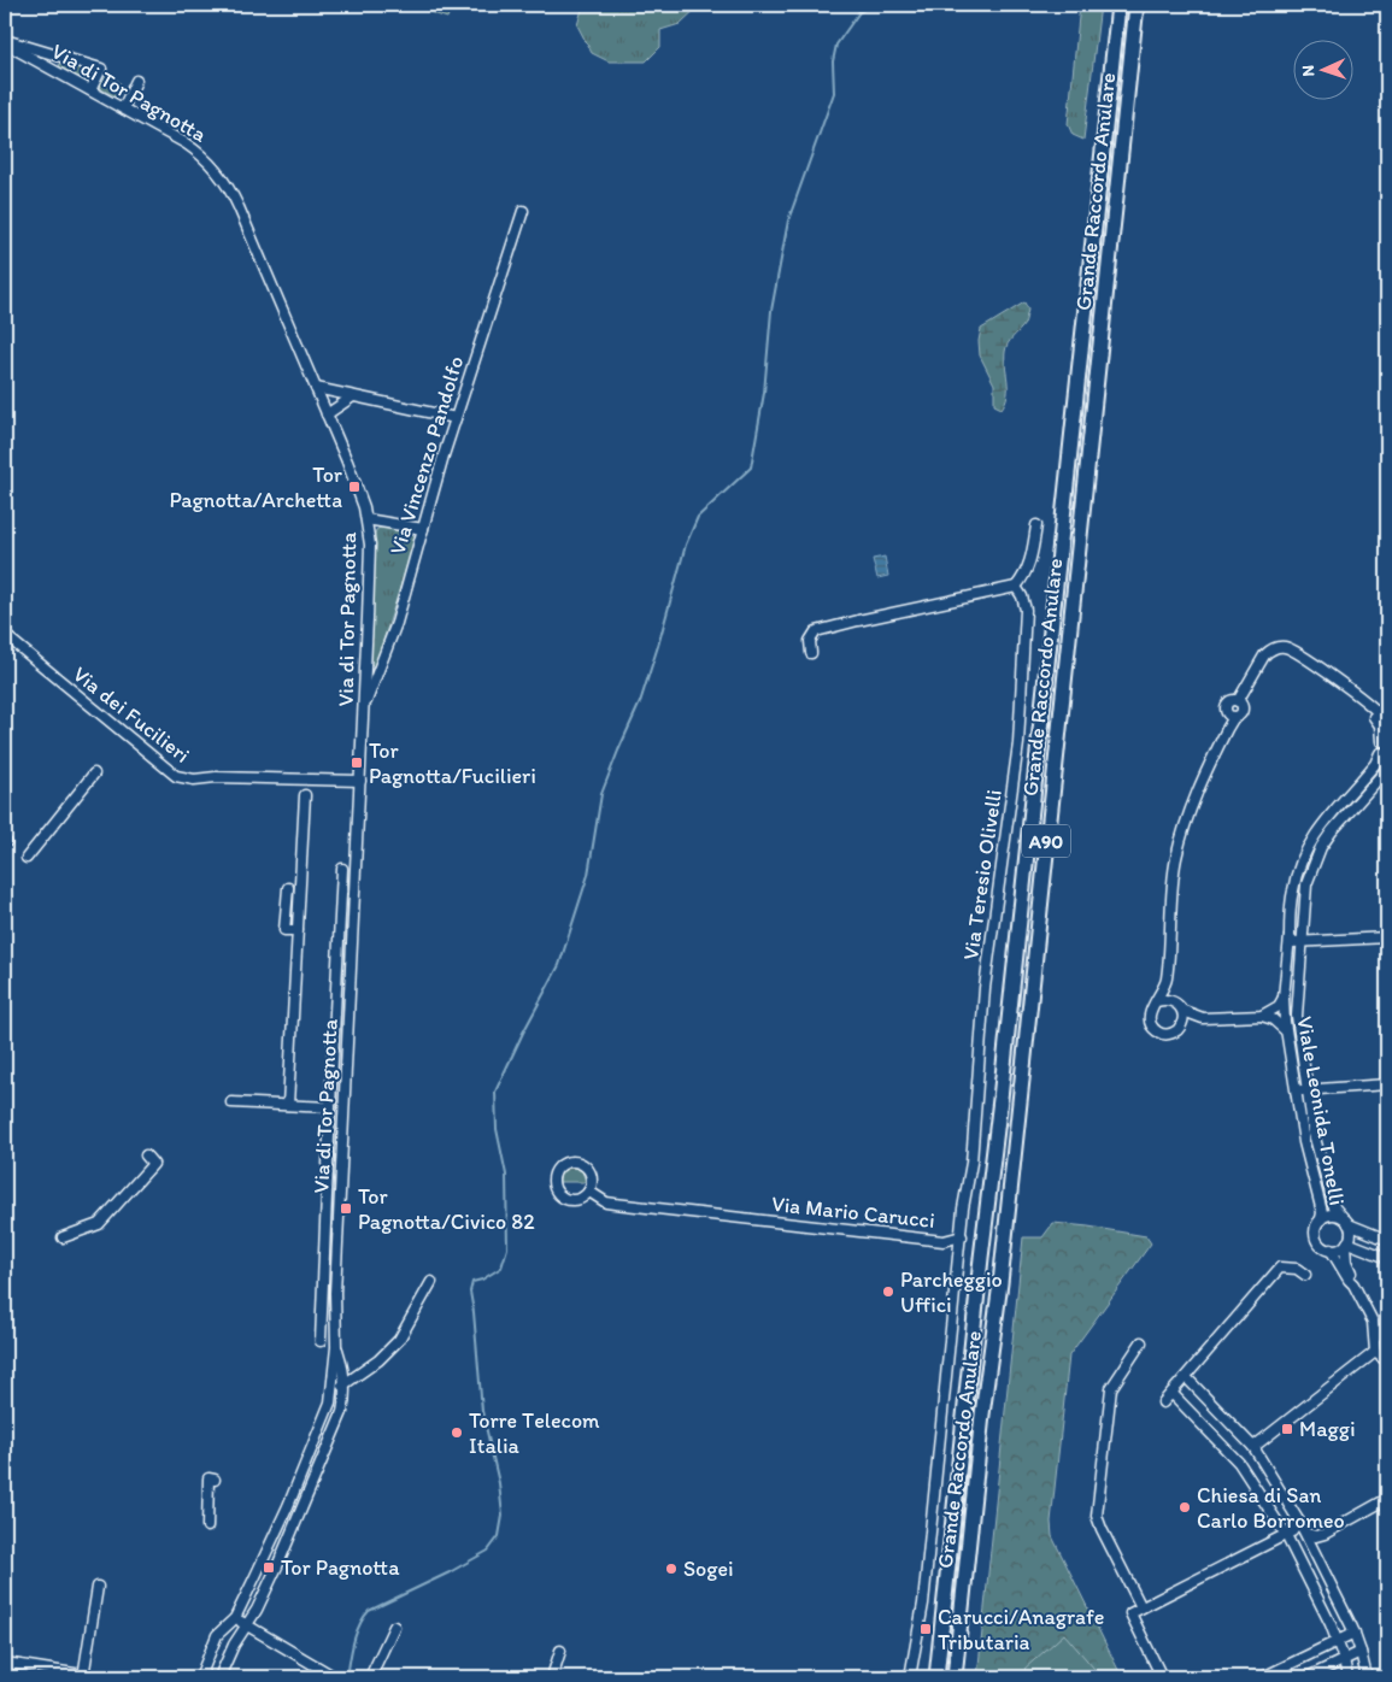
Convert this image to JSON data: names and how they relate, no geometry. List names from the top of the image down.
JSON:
{
  "streets": {
    "highway": ["Grande Raccordo Anulare", "A90"],
    "street": [
      "Via di Tor Pagnotta",
      "Via Vincenzo Pandolfo",
      "Via dei Fucilieri",
      "Via Teresio Olivelli",
      "Viale Leonida Tonelli",
      "Via Mario Carucci"
    ]
  },
  "crossings": [
    ["Via di Tor Pagnotta", "Via Vincenzo Pandolfo"],
    ["Via di Tor Pagnotta", "Via dei Fucilieri"],
    ["Via Teresio Olivelli", "Via Mario Carucci"]
  ],
  "places": {
    "transit": [
      "Tor Pagnotta/Archetta",
      "Tor Pagnotta/Fucilieri",
      "Tor Pagnotta/Civico 82",
      "Maggi",
      "Tor Pagnotta",
      "Carucci/Anagrafe Tributaria"
    ],
    "other": [
      "Parcheggio Uffici",
      "Torre Telecom Italia",
      "Chiesa di San Carlo Borromeo",
      "Sogei"
    ]
  },
  "north": "left"
}
